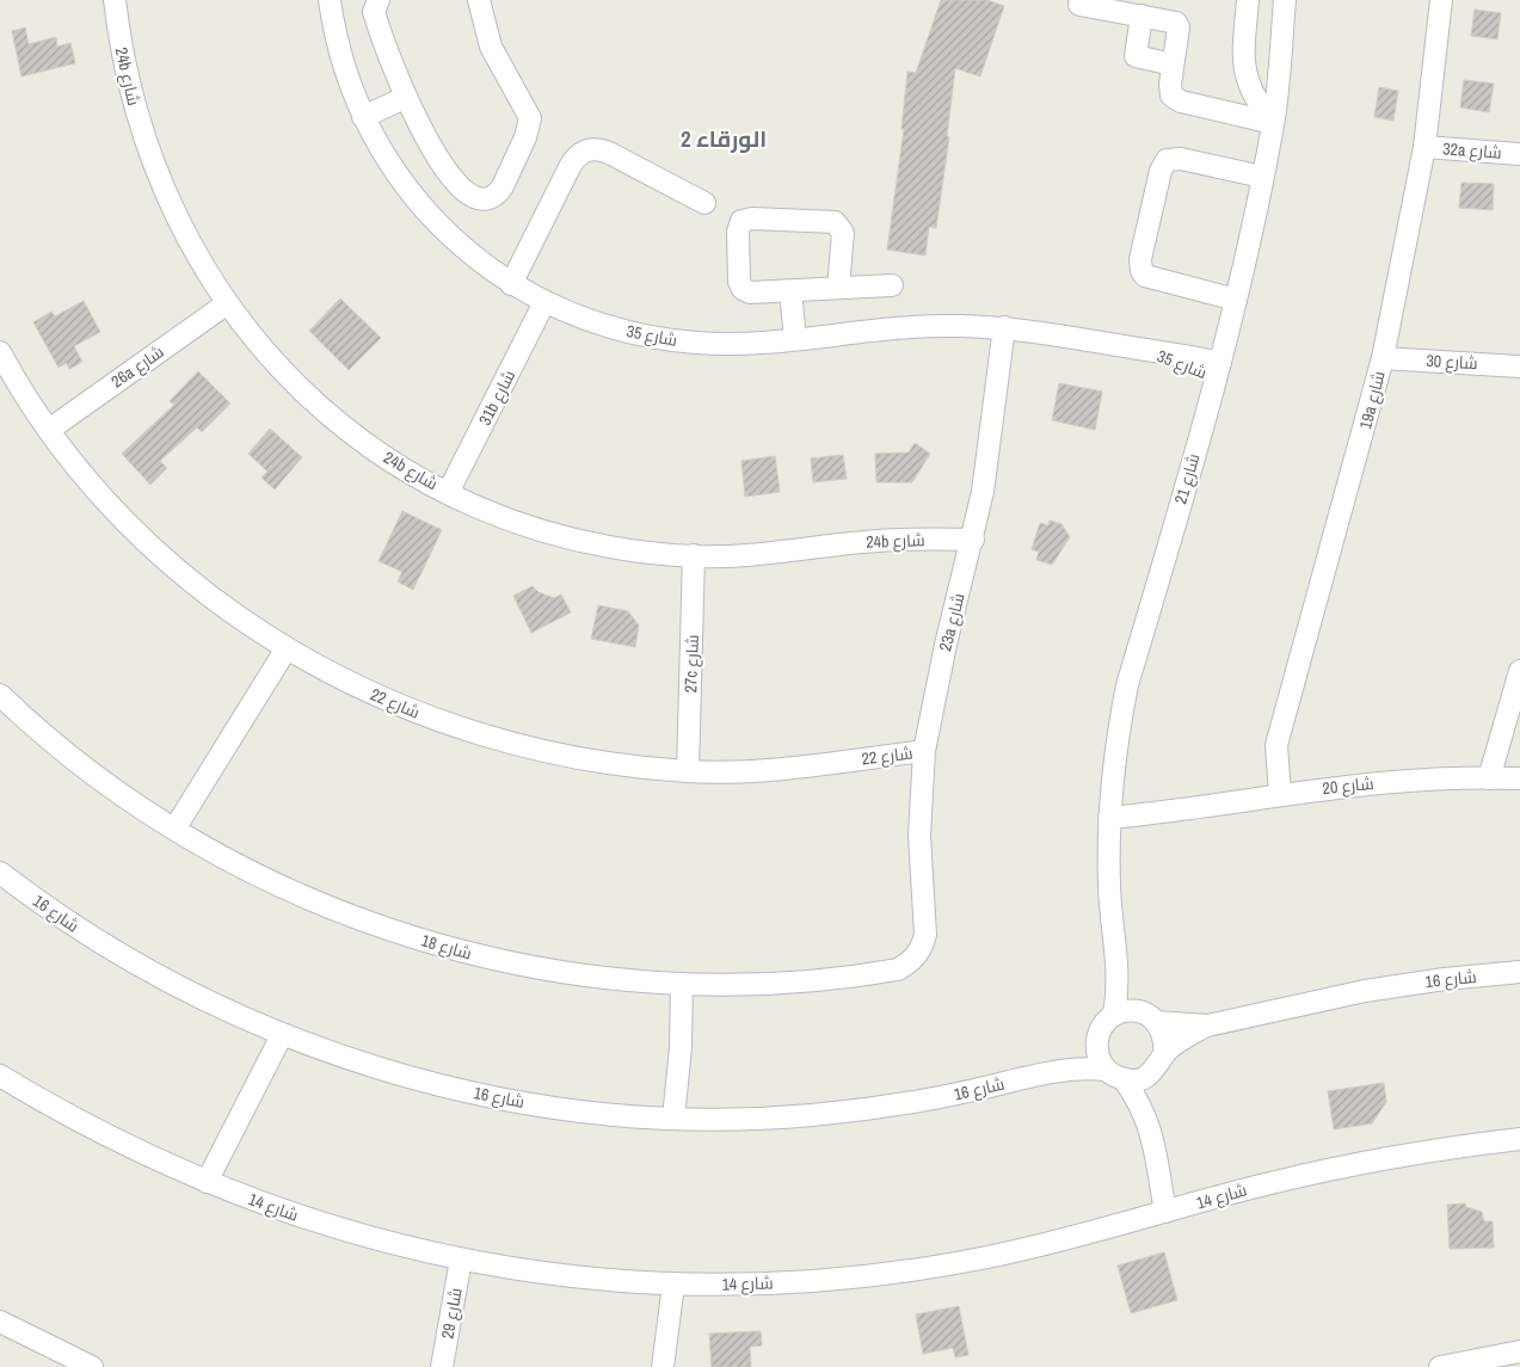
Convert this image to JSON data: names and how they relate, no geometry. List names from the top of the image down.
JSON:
{
  "streets": {
    "street": [
      "24b شارع",
      "32a شارع",
      "شارع 35",
      "شارع 30",
      "26a شارع",
      "31b شارع",
      "19a شارع",
      "شارع 21",
      "23a شارع",
      "27c شارع",
      "شارع 22",
      "شارع 20",
      "شارع 16",
      "شارع 18",
      "شارع 14",
      "شارع 29"
    ]
  },
  "crossings": [
    ["24b شارع", "26a شارع"],
    ["24b شارع", "31b شارع"],
    ["24b شارع", "23a شارع"],
    ["24b شارع", "27c شارع"],
    ["32a شارع", "19a شارع"],
    ["شارع 35", "31b شارع"],
    ["شارع 35", "شارع 21"],
    ["شارع 35", "23a شارع"],
    ["شارع 30", "19a شارع"],
    ["26a شارع", "شارع 22"],
    ["19a شارع", "شارع 20"],
    ["شارع 21", "شارع 20"],
    ["شارع 21", "شارع 16"],
    ["23a شارع", "شارع 22"],
    ["23a شارع", "شارع 18"],
    ["27c شارع", "شارع 22"],
    ["شارع 14", "شارع 29"]
  ],
  "districts": ["الورقاء 2"]
}
